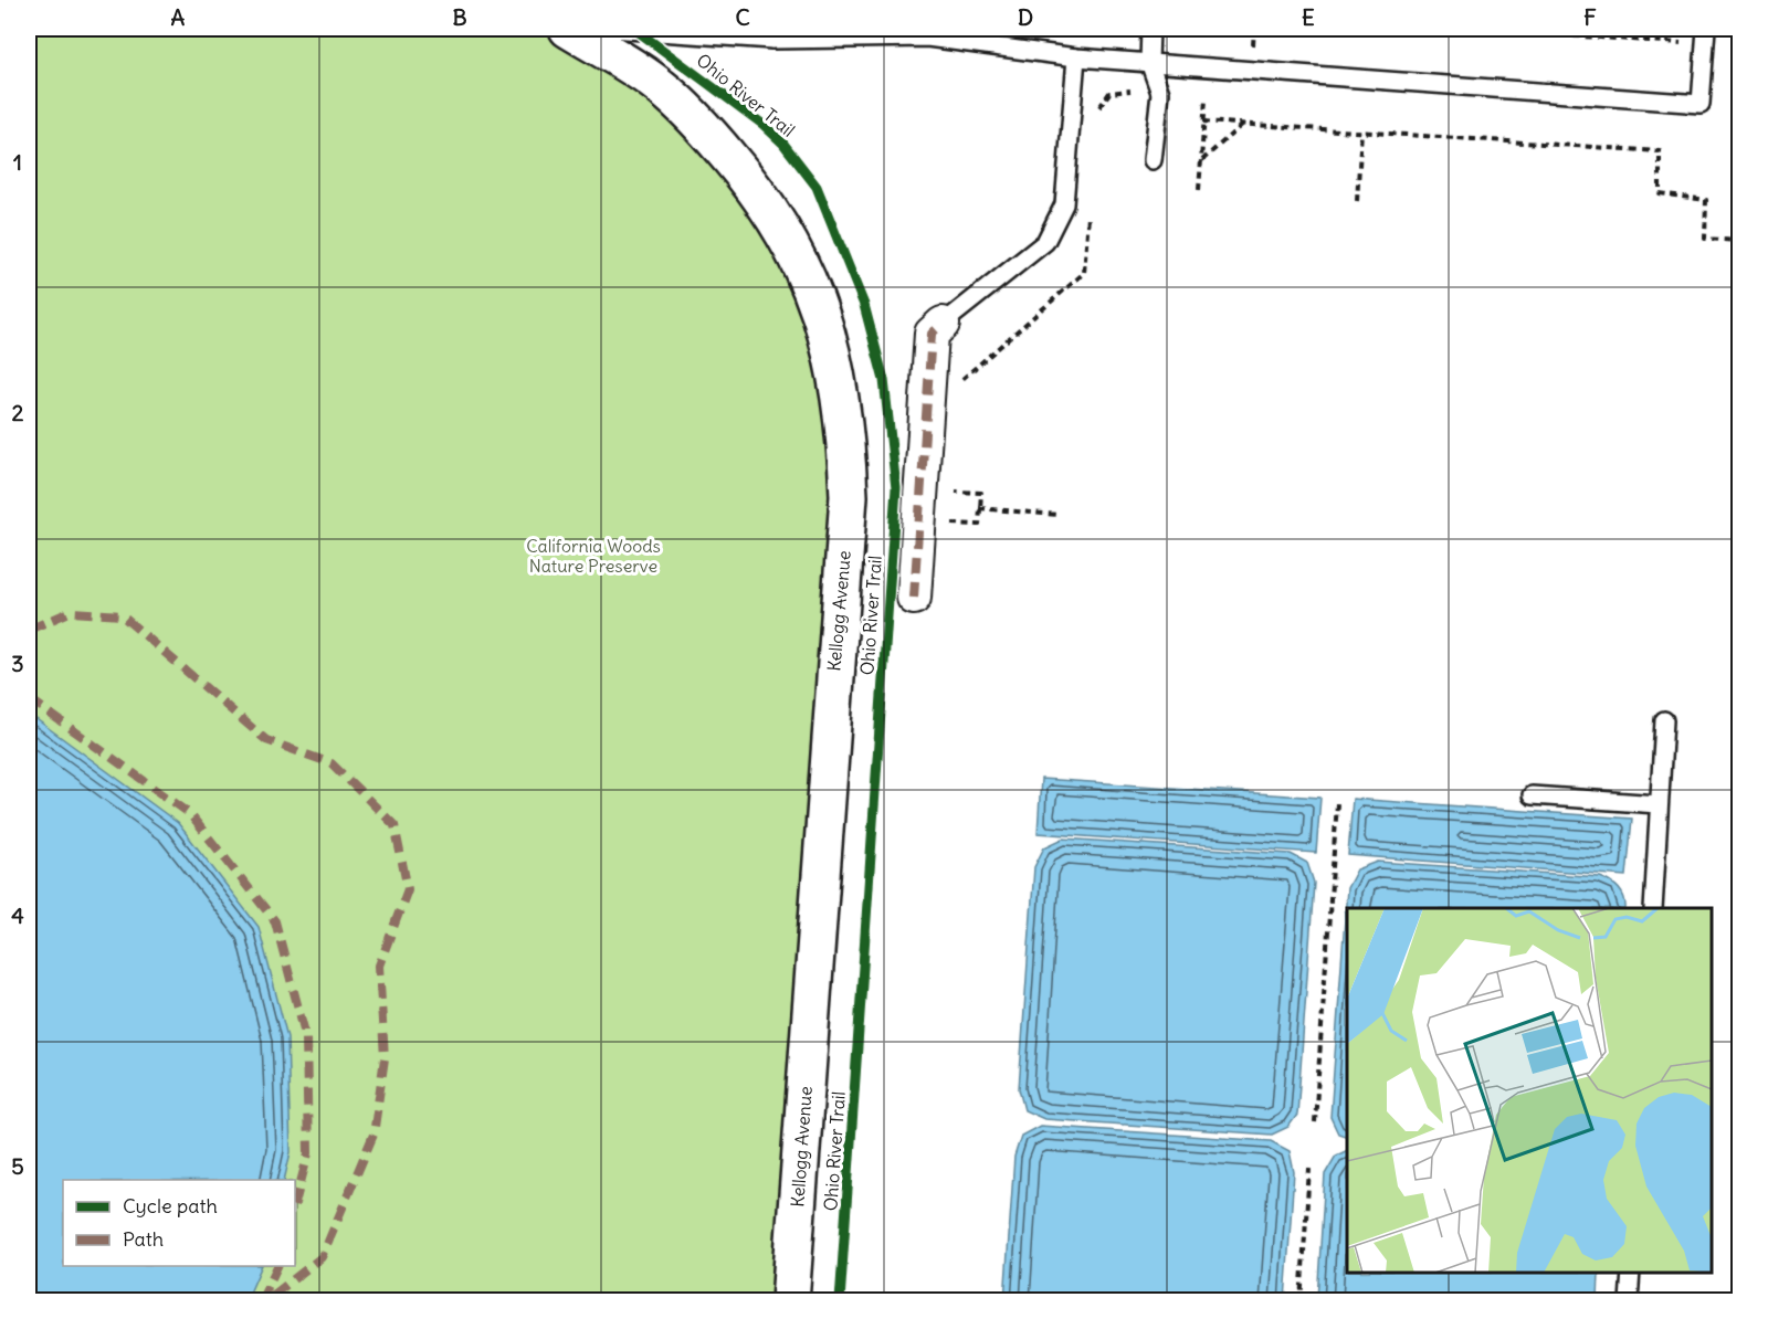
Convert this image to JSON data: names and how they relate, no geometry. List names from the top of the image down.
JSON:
{
  "streets": {
    "main road": ["Kellogg Avenue"],
    "cycle path": ["Ohio River Trail"]
  },
  "parks": ["California Woods Nature Preserve"],
  "legend": ["Cycle path", "Path"],
  "grid": {
    "columns": [
      "A",
      "B",
      "C",
      "D",
      "E",
      "F"
    ],
    "rows": [
      "1",
      "2",
      "3",
      "4",
      "5"
    ]
  }
}
